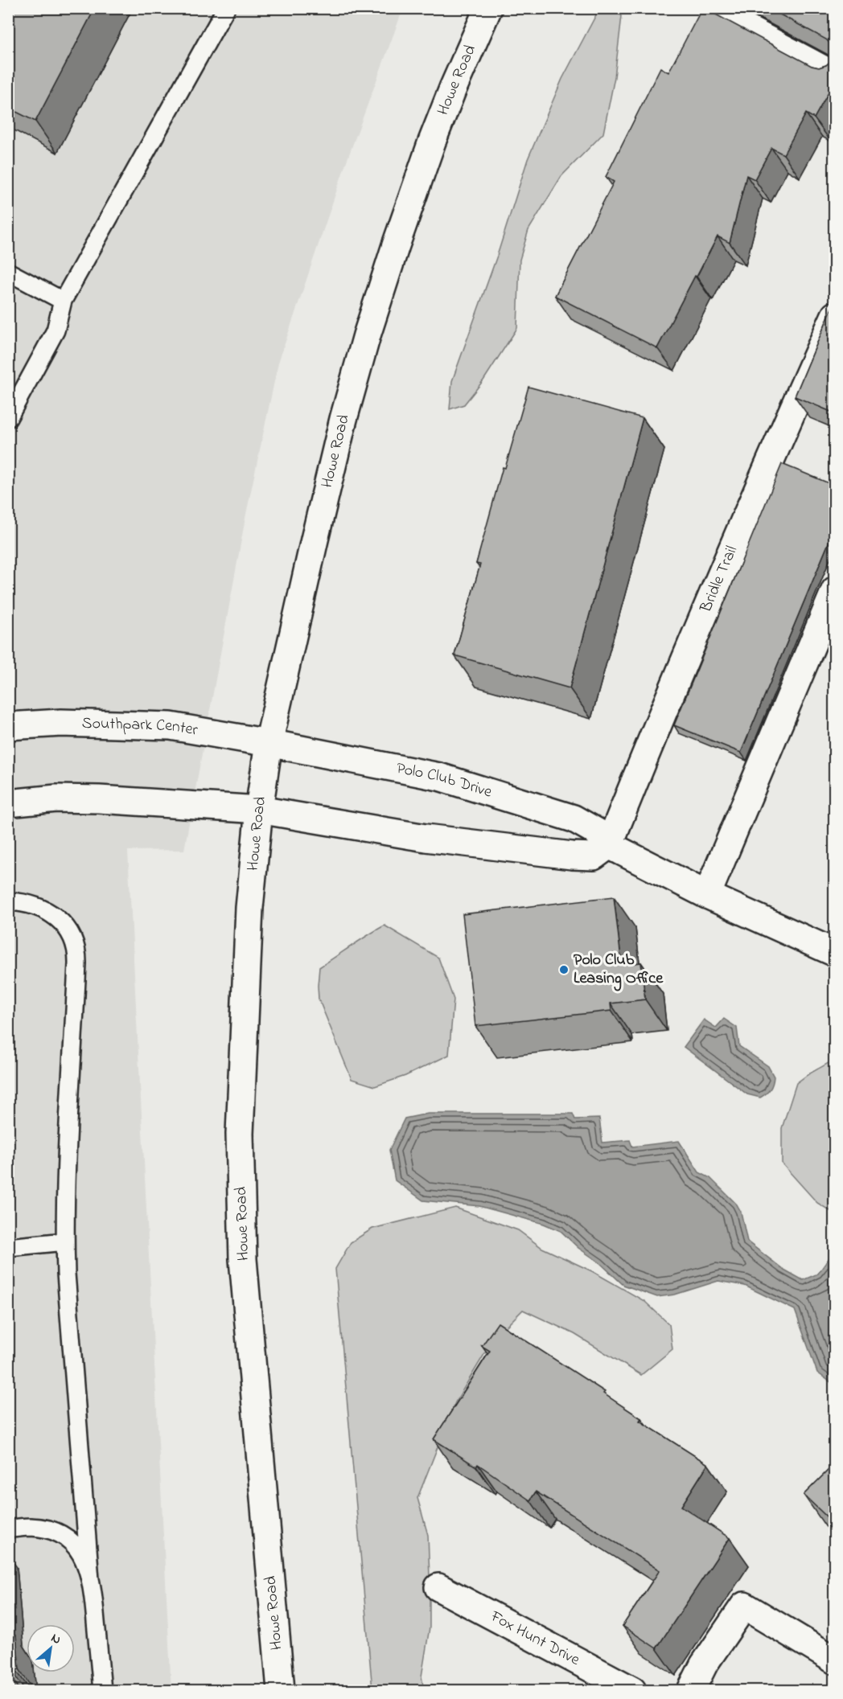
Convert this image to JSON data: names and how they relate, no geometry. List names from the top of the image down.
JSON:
{
  "streets": {
    "street": [
      "Howe Road",
      "Bridle Trail",
      "Southpark Center",
      "Polo Club Drive",
      "Fox Hunt Drive"
    ]
  },
  "crossings": [
    ["Howe Road", "Southpark Center"],
    ["Howe Road", "Polo Club Drive"],
    ["Bridle Trail", "Polo Club Drive"],
    ["Southpark Center", "Polo Club Drive"]
  ],
  "places": ["Polo Club Leasing Office"],
  "north": "top right"
}
